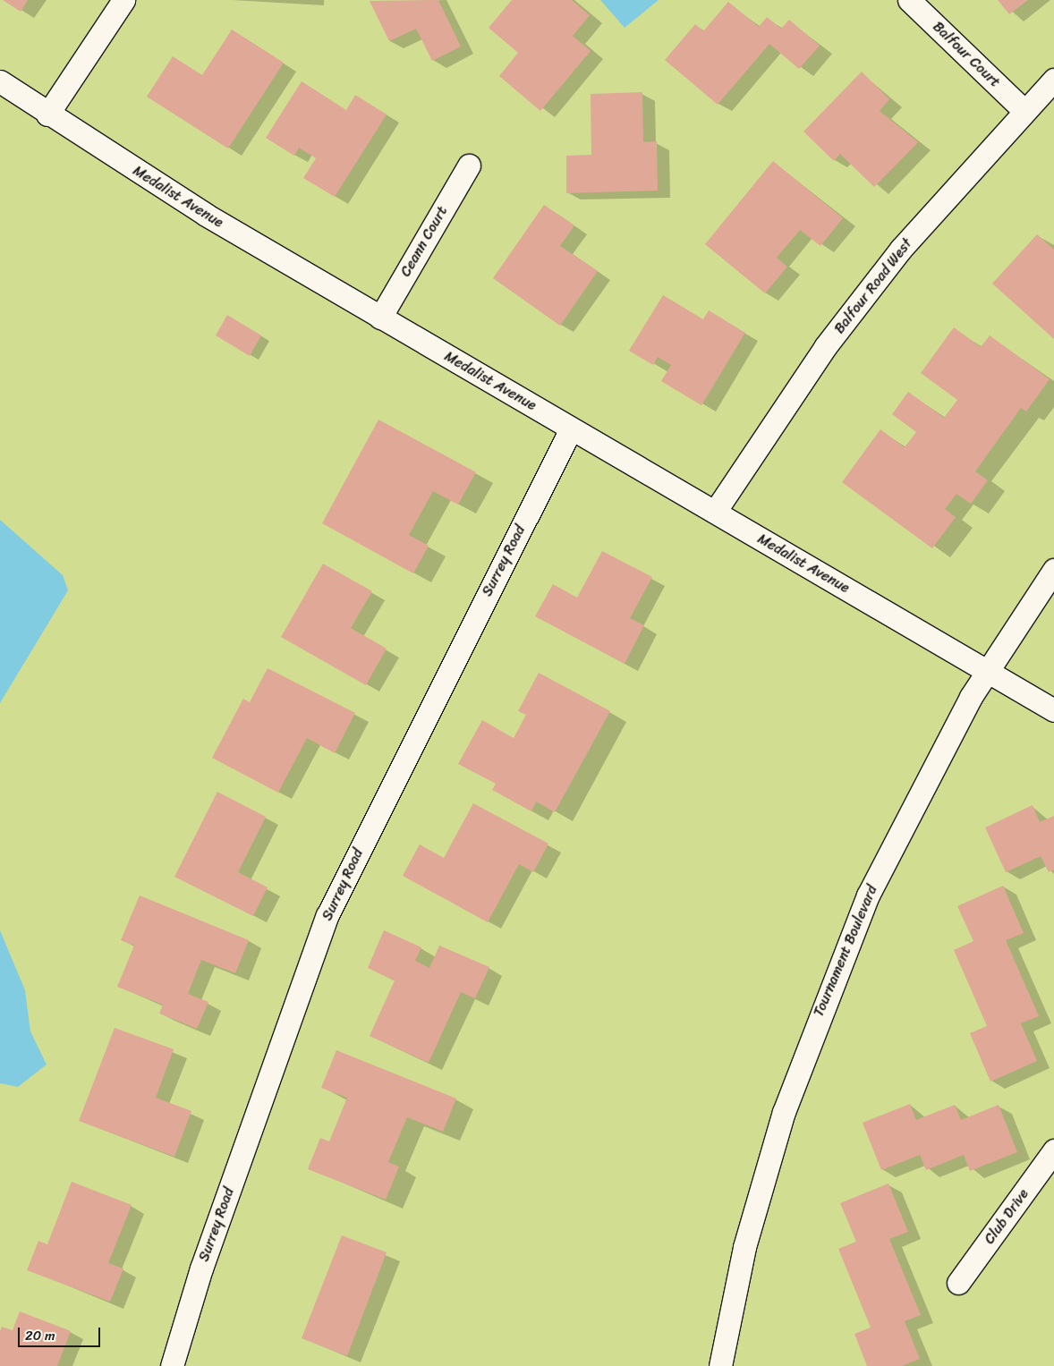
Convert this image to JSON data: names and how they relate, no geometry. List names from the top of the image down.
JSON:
{
  "streets": {
    "street": [
      "Balfour Court",
      "Medalist Avenue",
      "Ceann Court",
      "Balfour Road West",
      "Surrey Road",
      "Tournament Boulevard",
      "Club Drive"
    ]
  },
  "crossings": [
    ["Balfour Court", "Balfour Road West"],
    ["Medalist Avenue", "Ceann Court"],
    ["Medalist Avenue", "Balfour Road West"],
    ["Medalist Avenue", "Surrey Road"],
    ["Medalist Avenue", "Tournament Boulevard"]
  ],
  "scale_bar": "20 m"
}
